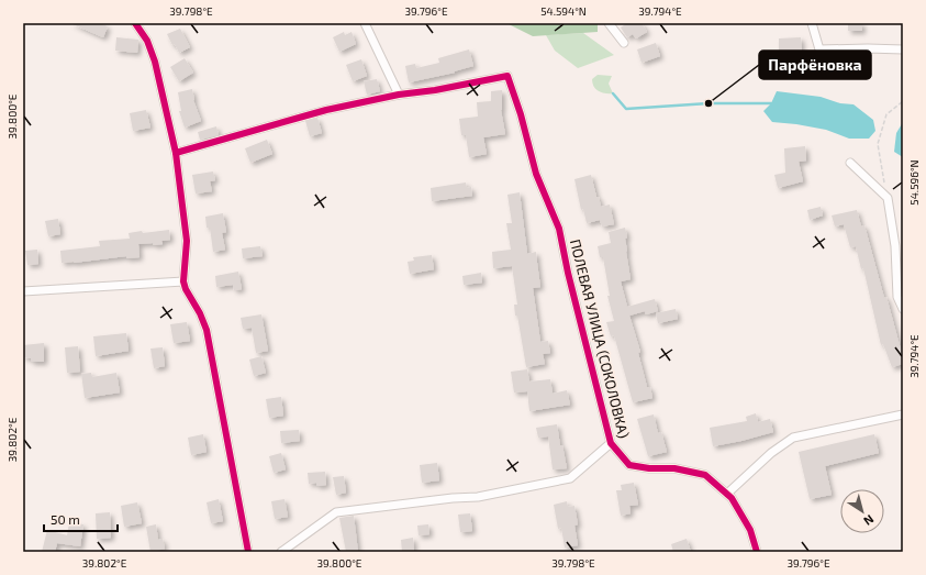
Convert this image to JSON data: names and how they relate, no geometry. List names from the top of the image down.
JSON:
{
  "streets": {
    "street": ["ПОЛЕВАЯ УЛИЦА (СОКОЛОВКА)"]
  },
  "places": ["Парфёновка"],
  "scale_bar": "50 m",
  "north": "bottom right",
  "coordinates": [
    "39.798°E",
    "39.796°E",
    "54.594°N",
    "39.794°E",
    "39.800°E",
    "54.596°N",
    "39.802°E"
  ]
}
